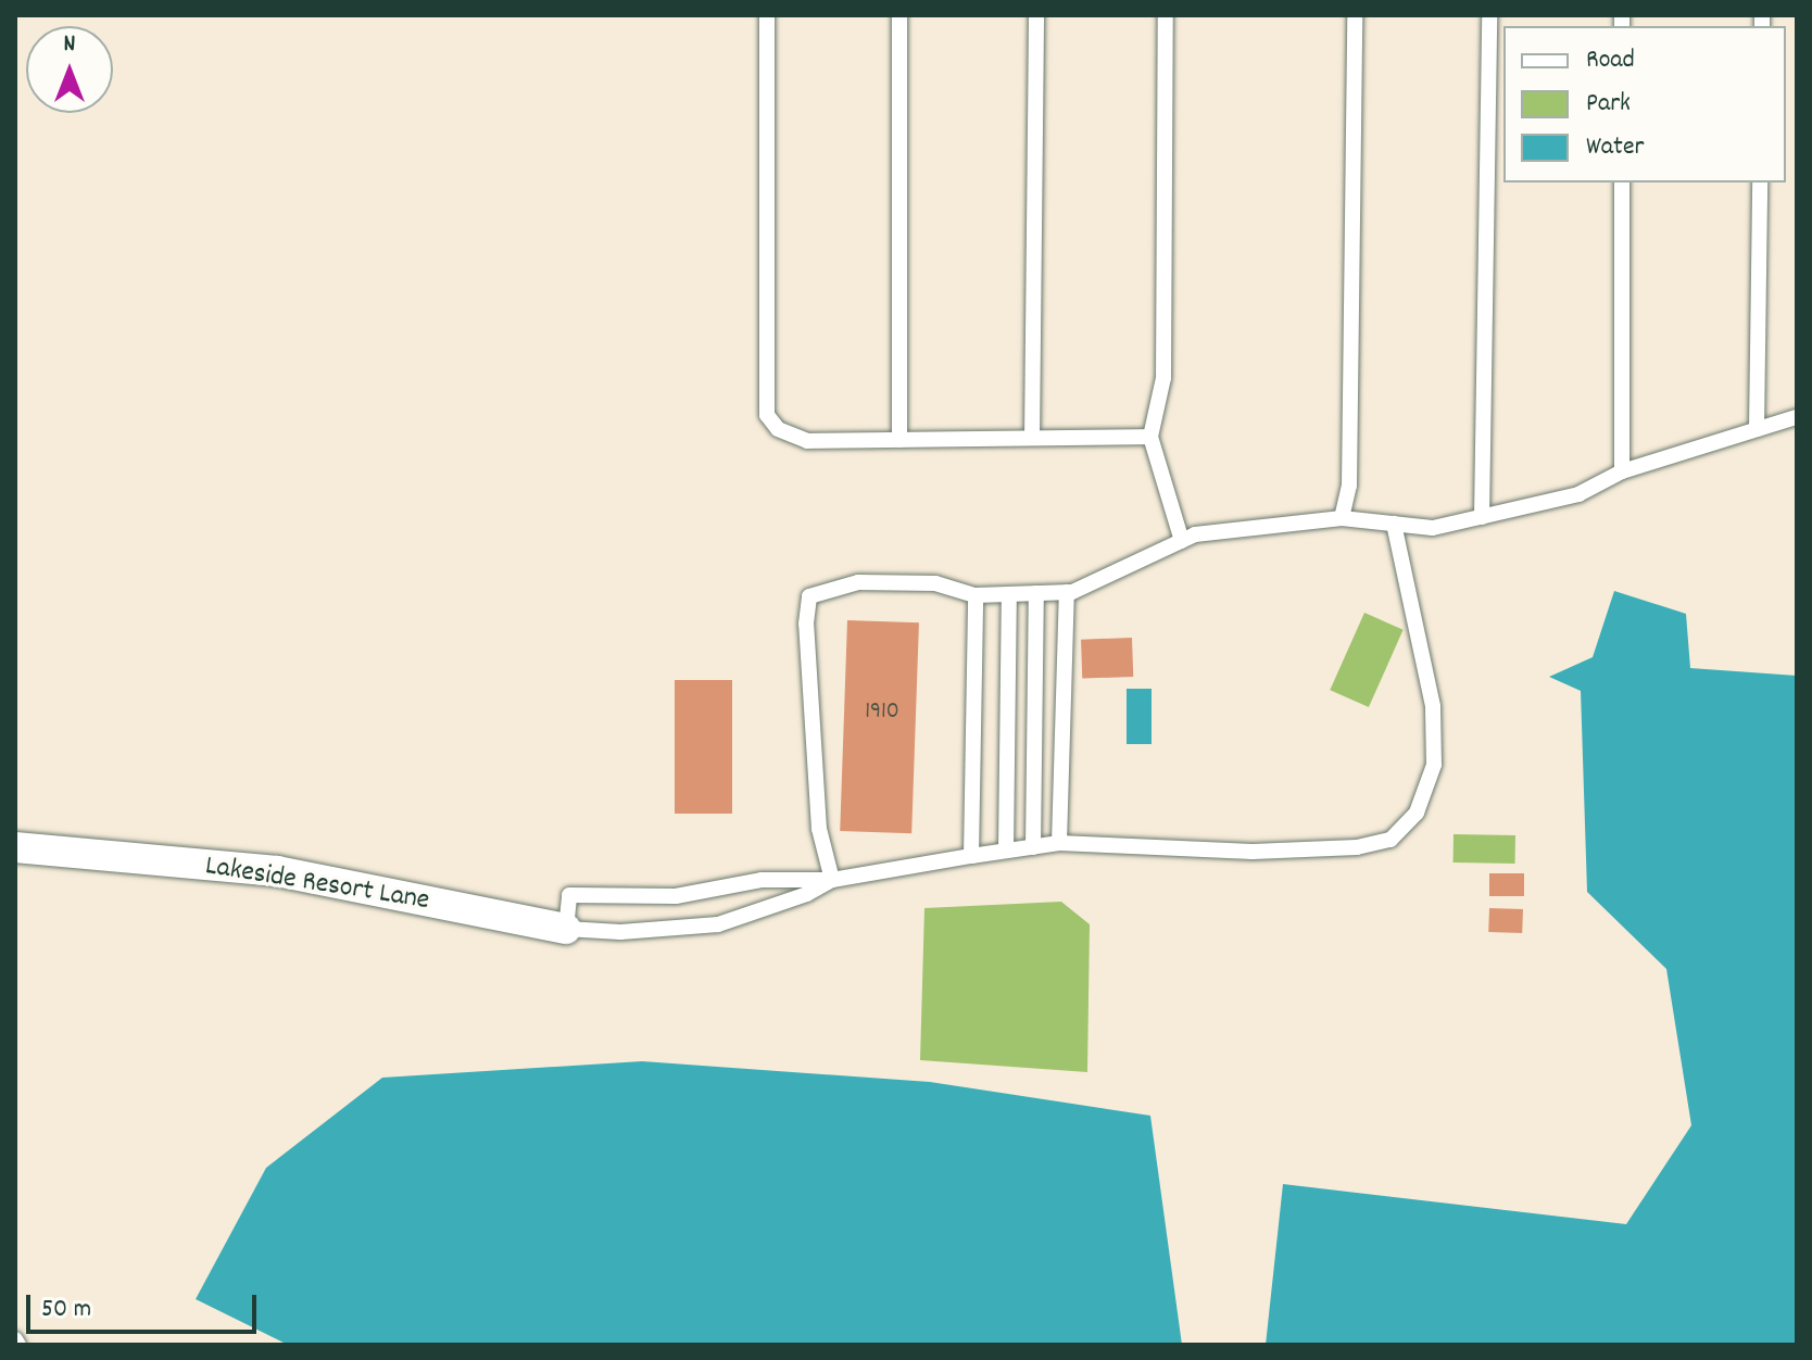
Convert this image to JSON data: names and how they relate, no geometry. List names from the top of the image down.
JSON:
{
  "streets": {
    "street": ["Lakeside Resort Lane"]
  },
  "house_numbers": ["1910"],
  "legend": ["Road", "Park", "Water"],
  "scale_bar": "50 m",
  "north": "top"
}
